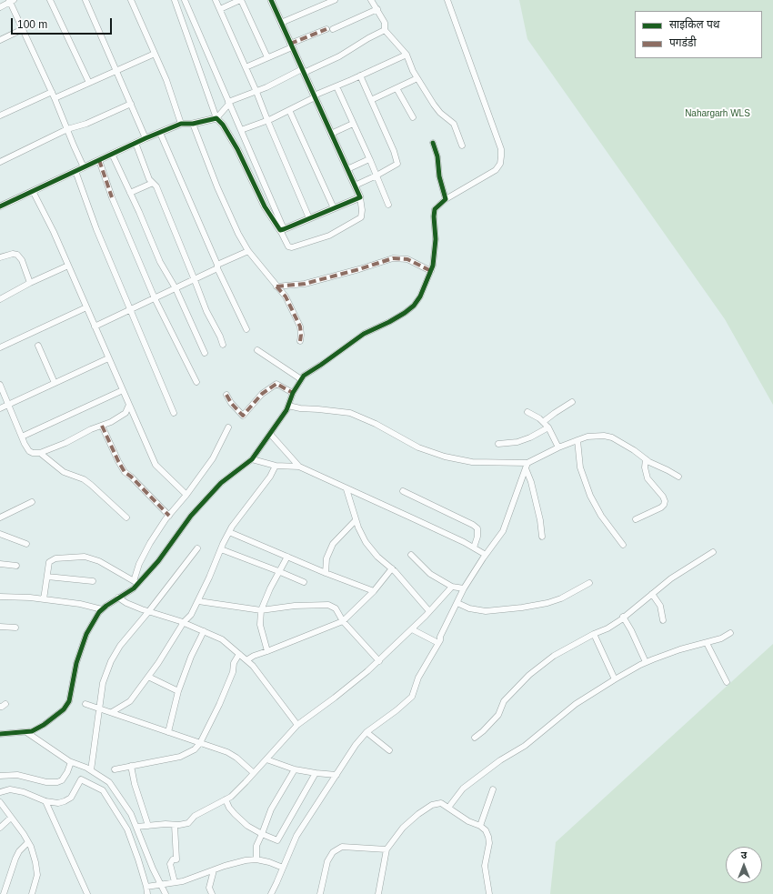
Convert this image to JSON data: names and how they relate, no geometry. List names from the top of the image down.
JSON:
{
  "parks": ["Nahargarh WLS"],
  "legend": ["साइकिल पथ", "पगडंडी"],
  "scale_bar": "100 m",
  "north": "top"
}
